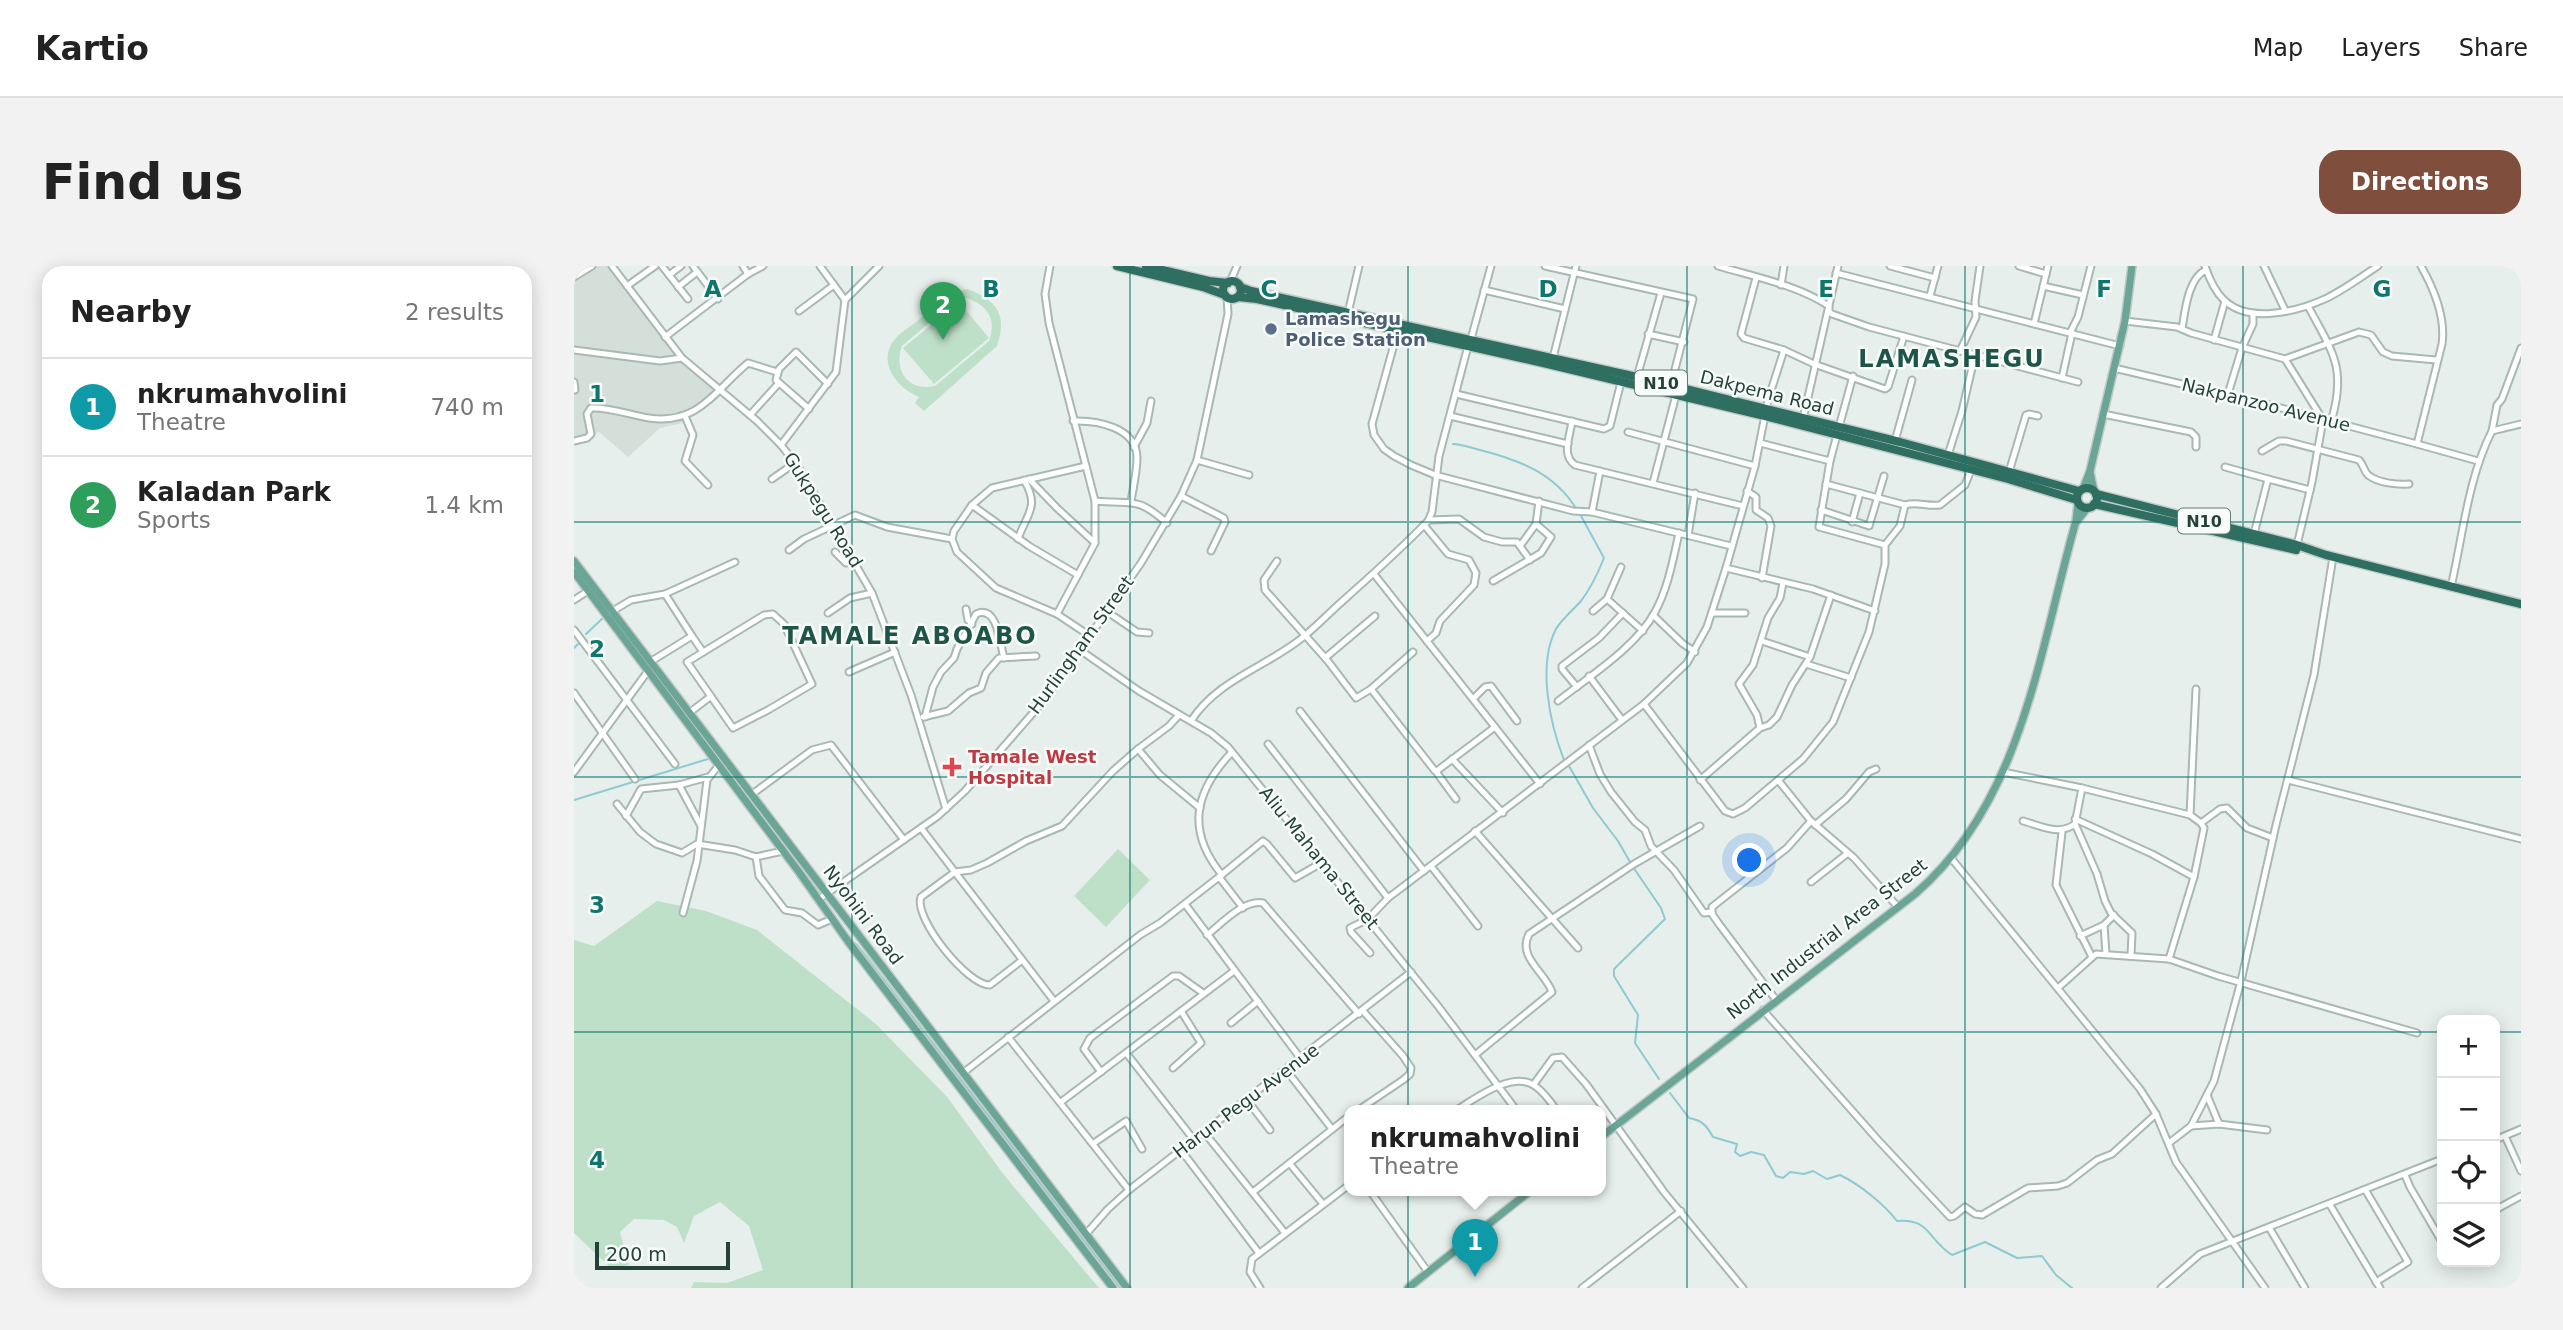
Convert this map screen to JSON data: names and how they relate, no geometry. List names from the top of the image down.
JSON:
{
  "streets": {
    "highway": ["N10", "Dakpema Road"],
    "main road": ["Nyohini Road", "North Industrial Area Street"],
    "street": [
      "Nakpanzoo Avenue",
      "Gukpegu Road",
      "Hurlingham Street",
      "Aliu Mahama Street",
      "Harun Pegu Avenue"
    ]
  },
  "crossings": [
    ["N10", "Dakpema Road"],
    ["N10", "North Industrial Area Street"],
    ["Dakpema Road", "Hurlingham Street"],
    ["Dakpema Road", "North Industrial Area Street"],
    ["Gukpegu Road", "Hurlingham Street"],
    ["Hurlingham Street", "Aliu Mahama Street"],
    ["Hurlingham Street", "Nyohini Road"],
    ["Aliu Mahama Street", "Harun Pegu Avenue"],
    ["Nyohini Road", "Harun Pegu Avenue"]
  ],
  "districts": ["LAMASHEGU", "TAMALE ABOABO"],
  "places": {
    "other": ["Lamashegu Police Station"],
    "health": ["Tamale West Hospital"]
  },
  "scale_bar": "200 m",
  "page": {
    "header": "Kartio",
    "nav": ["Map", "Layers", "Share"],
    "buttons": "Directions",
    "title": "Find us",
    "heading": ["Nearby", "2 results"],
    "pins": ["2", "1"],
    "list": [
      {
        "mark": "1",
        "name": "nkrumahvolini",
        "note": "Theatre",
        "value": "740 m"
      },
      {
        "mark": "2",
        "name": "Kaladan Park",
        "note": "Sports",
        "value": "1.4 km"
      }
    ],
    "map_buttons": ["+", "−"],
    "popup": ["nkrumahvolini", "Theatre"],
    "scale": "200 m"
  },
  "grid": {
    "columns": [
      "A",
      "B",
      "C",
      "D",
      "E",
      "F",
      "G"
    ],
    "rows": [
      "1",
      "2",
      "3",
      "4"
    ]
  }
}
